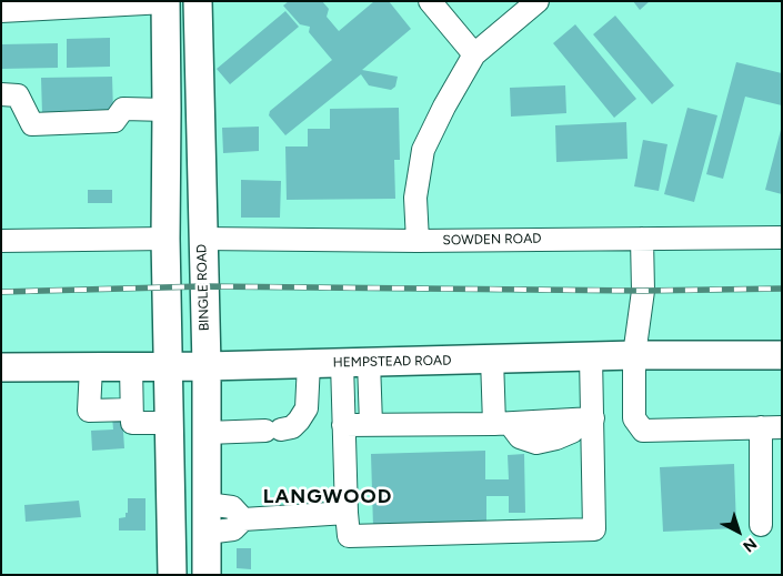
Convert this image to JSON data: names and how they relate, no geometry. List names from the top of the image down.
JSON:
{
  "streets": {
    "main road": ["BINGLE ROAD", "HEMPSTEAD ROAD"],
    "street": ["SOWDEN ROAD"]
  },
  "crossings": [
    ["SOWDEN ROAD", "BINGLE ROAD"],
    ["BINGLE ROAD", "HEMPSTEAD ROAD"]
  ],
  "districts": ["LANGWOOD"],
  "north": "bottom right"
}
